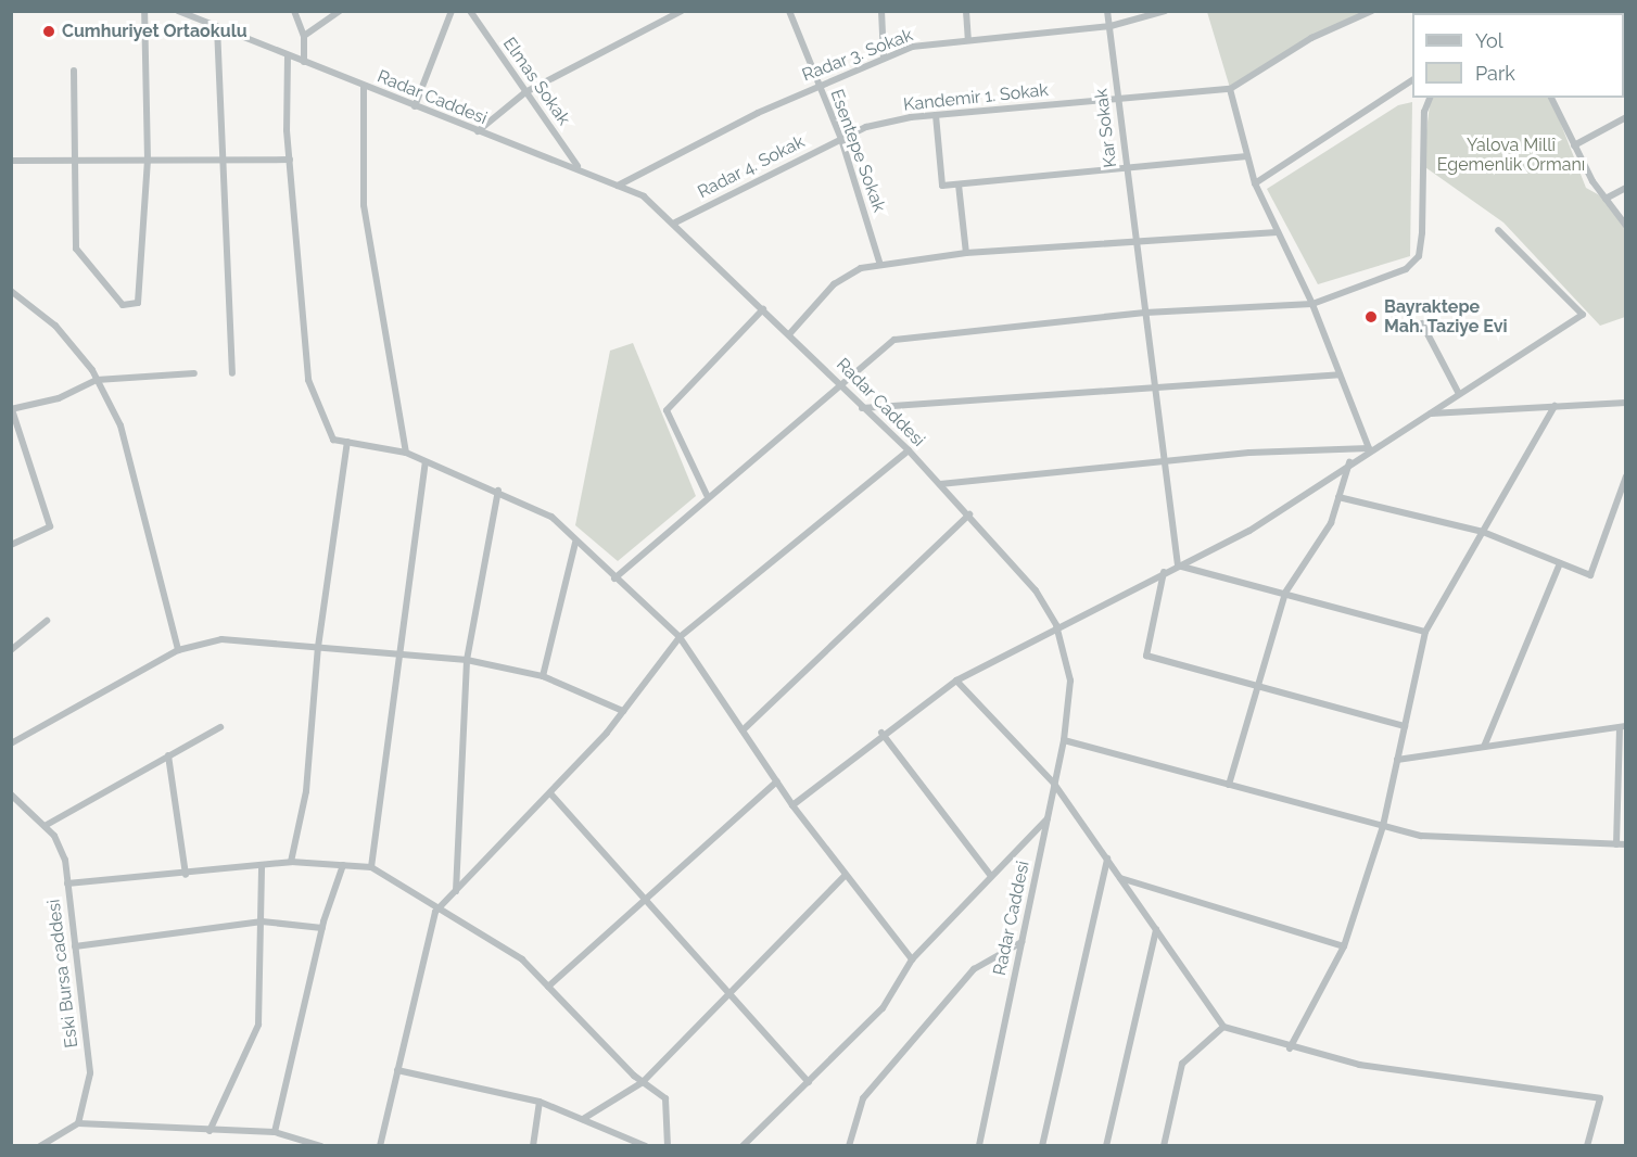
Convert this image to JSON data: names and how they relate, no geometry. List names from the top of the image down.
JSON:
{
  "streets": {
    "street": [
      "Radar 3. Sokak",
      "Elmas Sokak",
      "Radar Caddesi",
      "Kandemir 1. Sokak",
      "Kar Sokak",
      "Esentepe Sokak",
      "Radar 4. Sokak",
      "Eski Bursa caddesi"
    ]
  },
  "crossings": [
    ["Radar 3. Sokak", "Radar Caddesi"],
    ["Radar 3. Sokak", "Kar Sokak"],
    ["Radar 3. Sokak", "Esentepe Sokak"],
    ["Elmas Sokak", "Radar Caddesi"],
    ["Radar Caddesi", "Radar 4. Sokak"],
    ["Kandemir 1. Sokak", "Kar Sokak"],
    ["Kandemir 1. Sokak", "Esentepe Sokak"],
    ["Kandemir 1. Sokak", "Radar 4. Sokak"],
    ["Esentepe Sokak", "Radar 4. Sokak"]
  ],
  "parks": ["Yalova Millî Egemenlik Ormanı"],
  "places": ["Cumhuriyet Ortaokulu", "Bayraktepe Mah. Taziye Evi"],
  "legend": ["Yol", "Park"]
}
